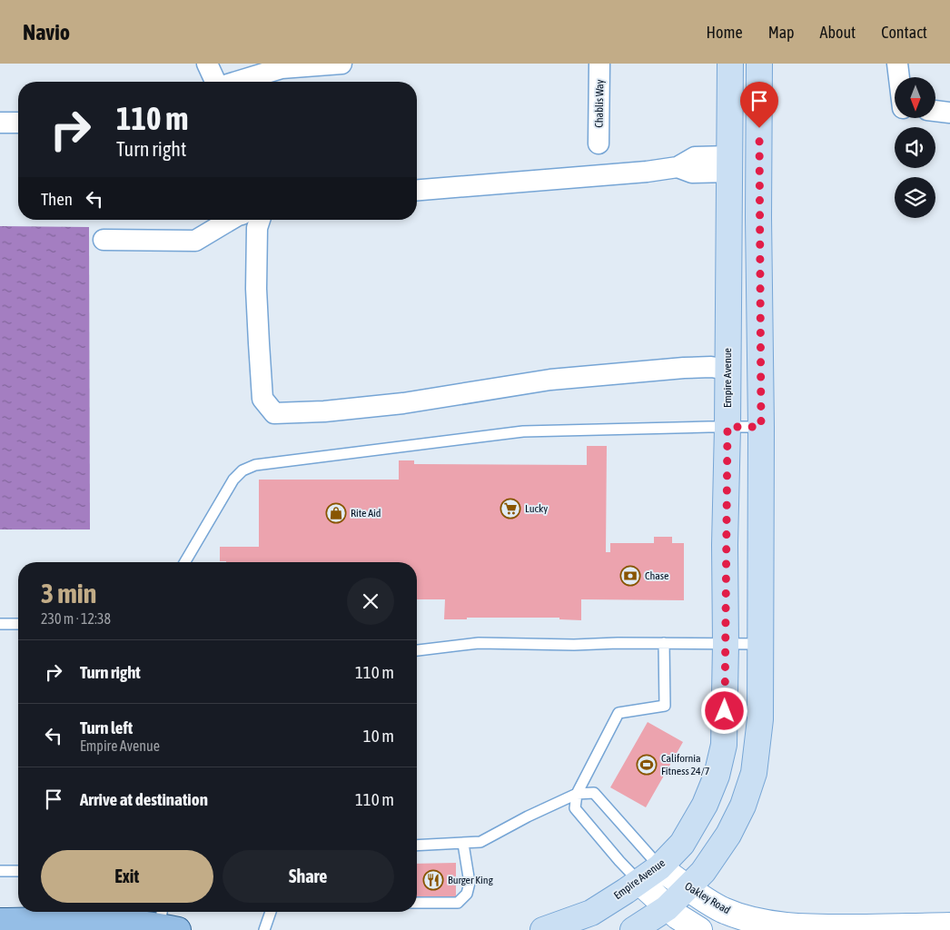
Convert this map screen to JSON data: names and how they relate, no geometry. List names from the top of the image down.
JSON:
{
  "streets": {
    "main road": ["Empire Avenue"],
    "street": ["Chablis Way", "Oakley Road"]
  },
  "crossings": [
    ["Empire Avenue", "Oakley Road"]
  ],
  "places": {
    "supermarket": ["Lucky"],
    "shop": ["Rite Aid"],
    "bank": ["Chase"],
    "sports": ["California Fitness 24/7"],
    "restaurant": ["Burger King"]
  },
  "north": "bottom",
  "page": {
    "header": "Navio",
    "nav": [
      "Home",
      "Map",
      "About",
      "Contact"
    ],
    "turn": ["110 m", "Turn right"],
    "then": "Then",
    "heading": ["3 min", "230 m · 12:38"],
    "list": [
      {
        "name": "Turn right",
        "value": "110 m"
      },
      {
        "name": "Turn left",
        "note": "Empire Avenue",
        "value": "10 m"
      },
      {
        "name": "Arrive at destination",
        "value": "110 m"
      }
    ],
    "buttons": ["Exit", "Share"]
  }
}
